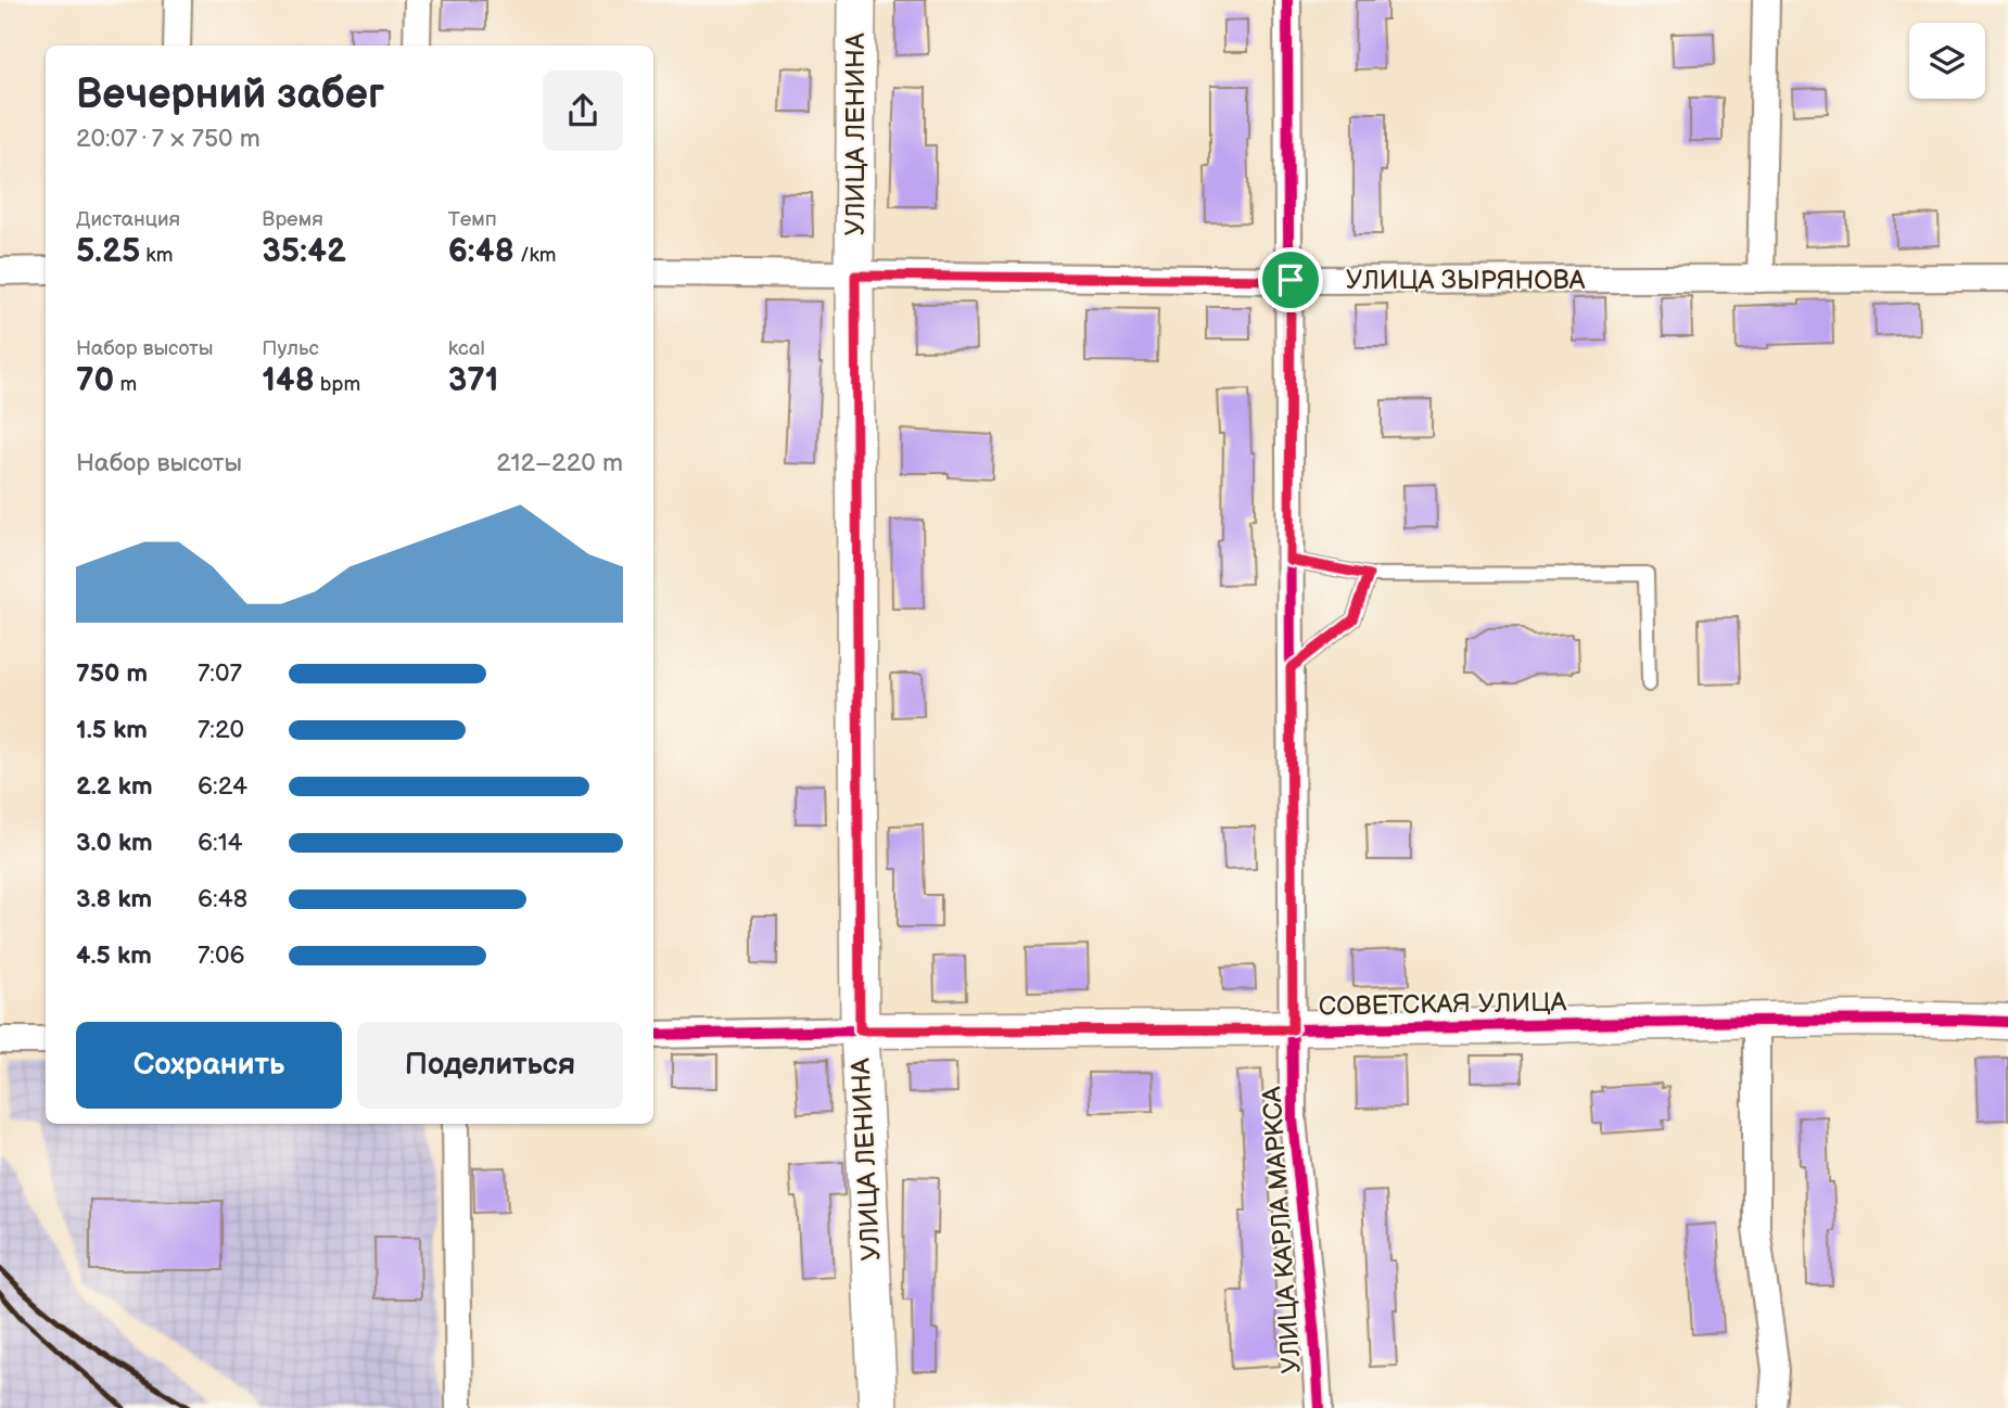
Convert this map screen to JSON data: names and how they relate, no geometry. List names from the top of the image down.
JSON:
{
  "streets": {
    "main road": ["УЛИЦА ЛЕНИНА"],
    "street": ["УЛИЦА ЗЫРЯНОВА", "СОВЕТСКАЯ УЛИЦА", "УЛИЦА КАРЛА МАРКСА"]
  },
  "crossings": [
    ["УЛИЦА ЛЕНИНА", "УЛИЦА ЗЫРЯНОВА"],
    ["УЛИЦА ЛЕНИНА", "СОВЕТСКАЯ УЛИЦА"],
    ["УЛИЦА ЗЫРЯНОВА", "УЛИЦА КАРЛА МАРКСА"],
    ["СОВЕТСКАЯ УЛИЦА", "УЛИЦА КАРЛА МАРКСА"]
  ],
  "page": {
    "heading": ["Вечерний забег", "20:07 · 7 × 750 m"],
    "stats": [
      ["Дистанция", "5.25 km"],
      ["Время", "35:42"],
      ["Темп", "6:48 /km"],
      ["Набор высоты", "70 m"],
      ["Пульс", "148 bpm"],
      ["kcal", "371"]
    ],
    "chart": ["Набор высоты", "212–220 m"],
    "list": [
      {
        "name": "750 m",
        "note": "7:07"
      },
      {
        "name": "1.5 km",
        "note": "7:20"
      },
      {
        "name": "2.2 km",
        "note": "6:24"
      },
      {
        "name": "3.0 km",
        "note": "6:14"
      },
      {
        "name": "3.8 km",
        "note": "6:48"
      },
      {
        "name": "4.5 km",
        "note": "7:06"
      }
    ],
    "buttons": ["Сохранить", "Поделиться"]
  }
}
